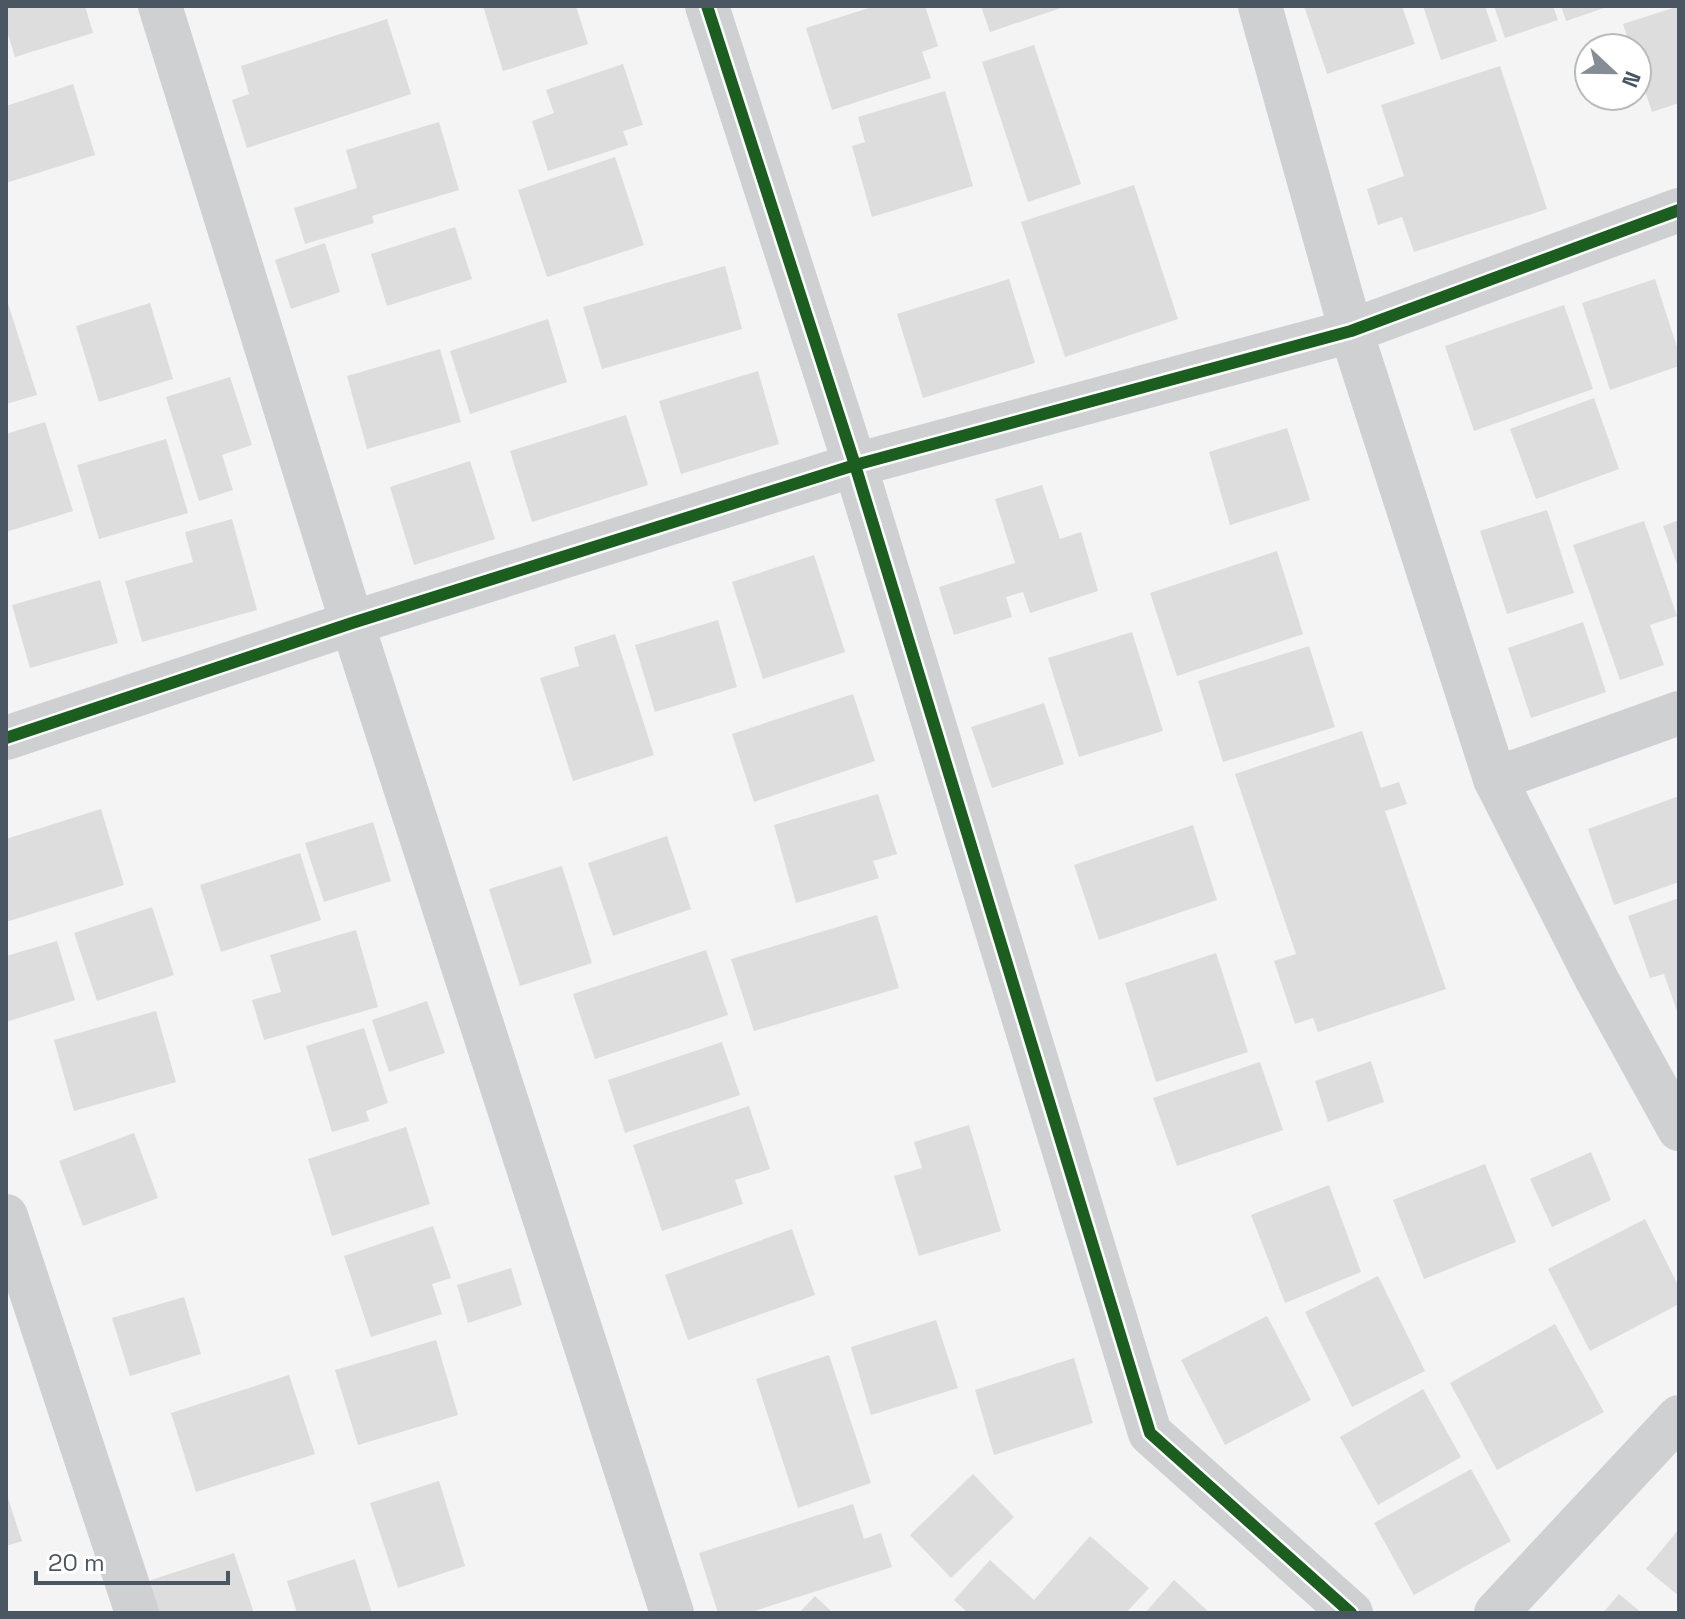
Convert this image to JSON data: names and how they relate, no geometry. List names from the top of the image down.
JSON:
{
  "scale_bar": "20 m",
  "north": "right"
}
